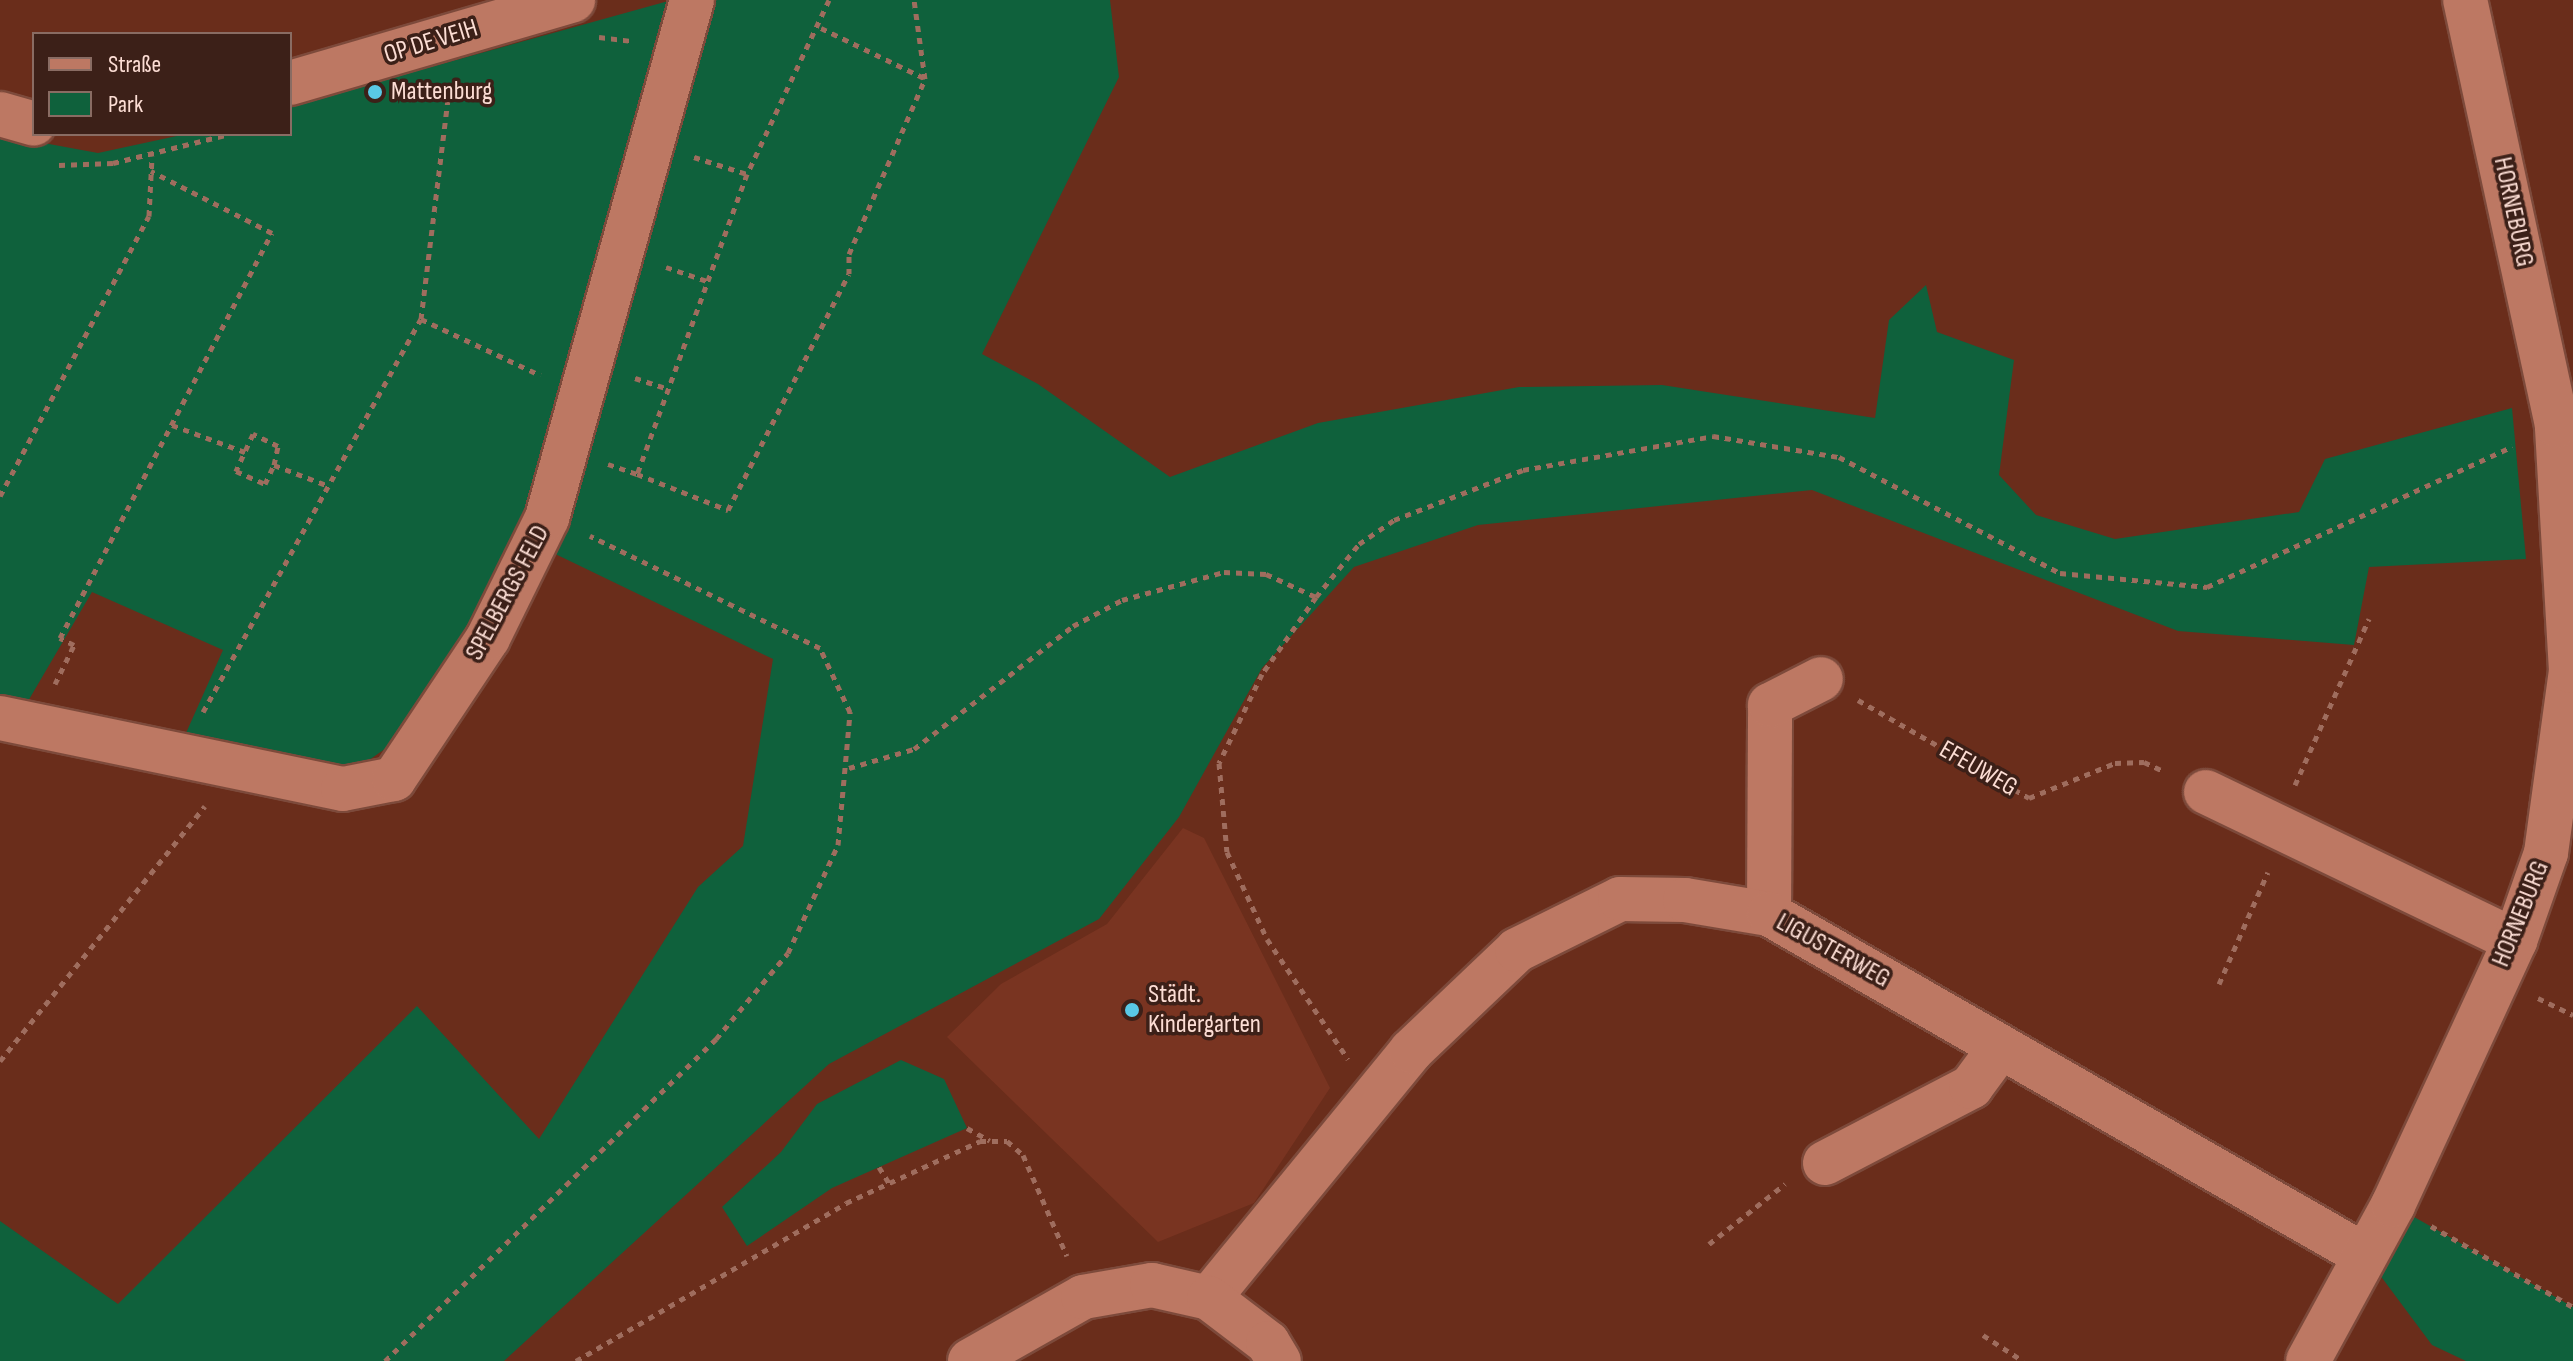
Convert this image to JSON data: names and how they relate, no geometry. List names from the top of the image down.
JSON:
{
  "streets": {
    "street": [
      "OP DE VEIH",
      "HORNEBURG",
      "SPELBERGS FELD",
      "LIGUSTERWEG"
    ],
    "path": ["EFEUWEG"]
  },
  "crossings": [
    ["HORNEBURG", "LIGUSTERWEG"]
  ],
  "places": ["Mattenburg", "Städt. Kindergarten"],
  "legend": ["Straße", "Park"]
}
